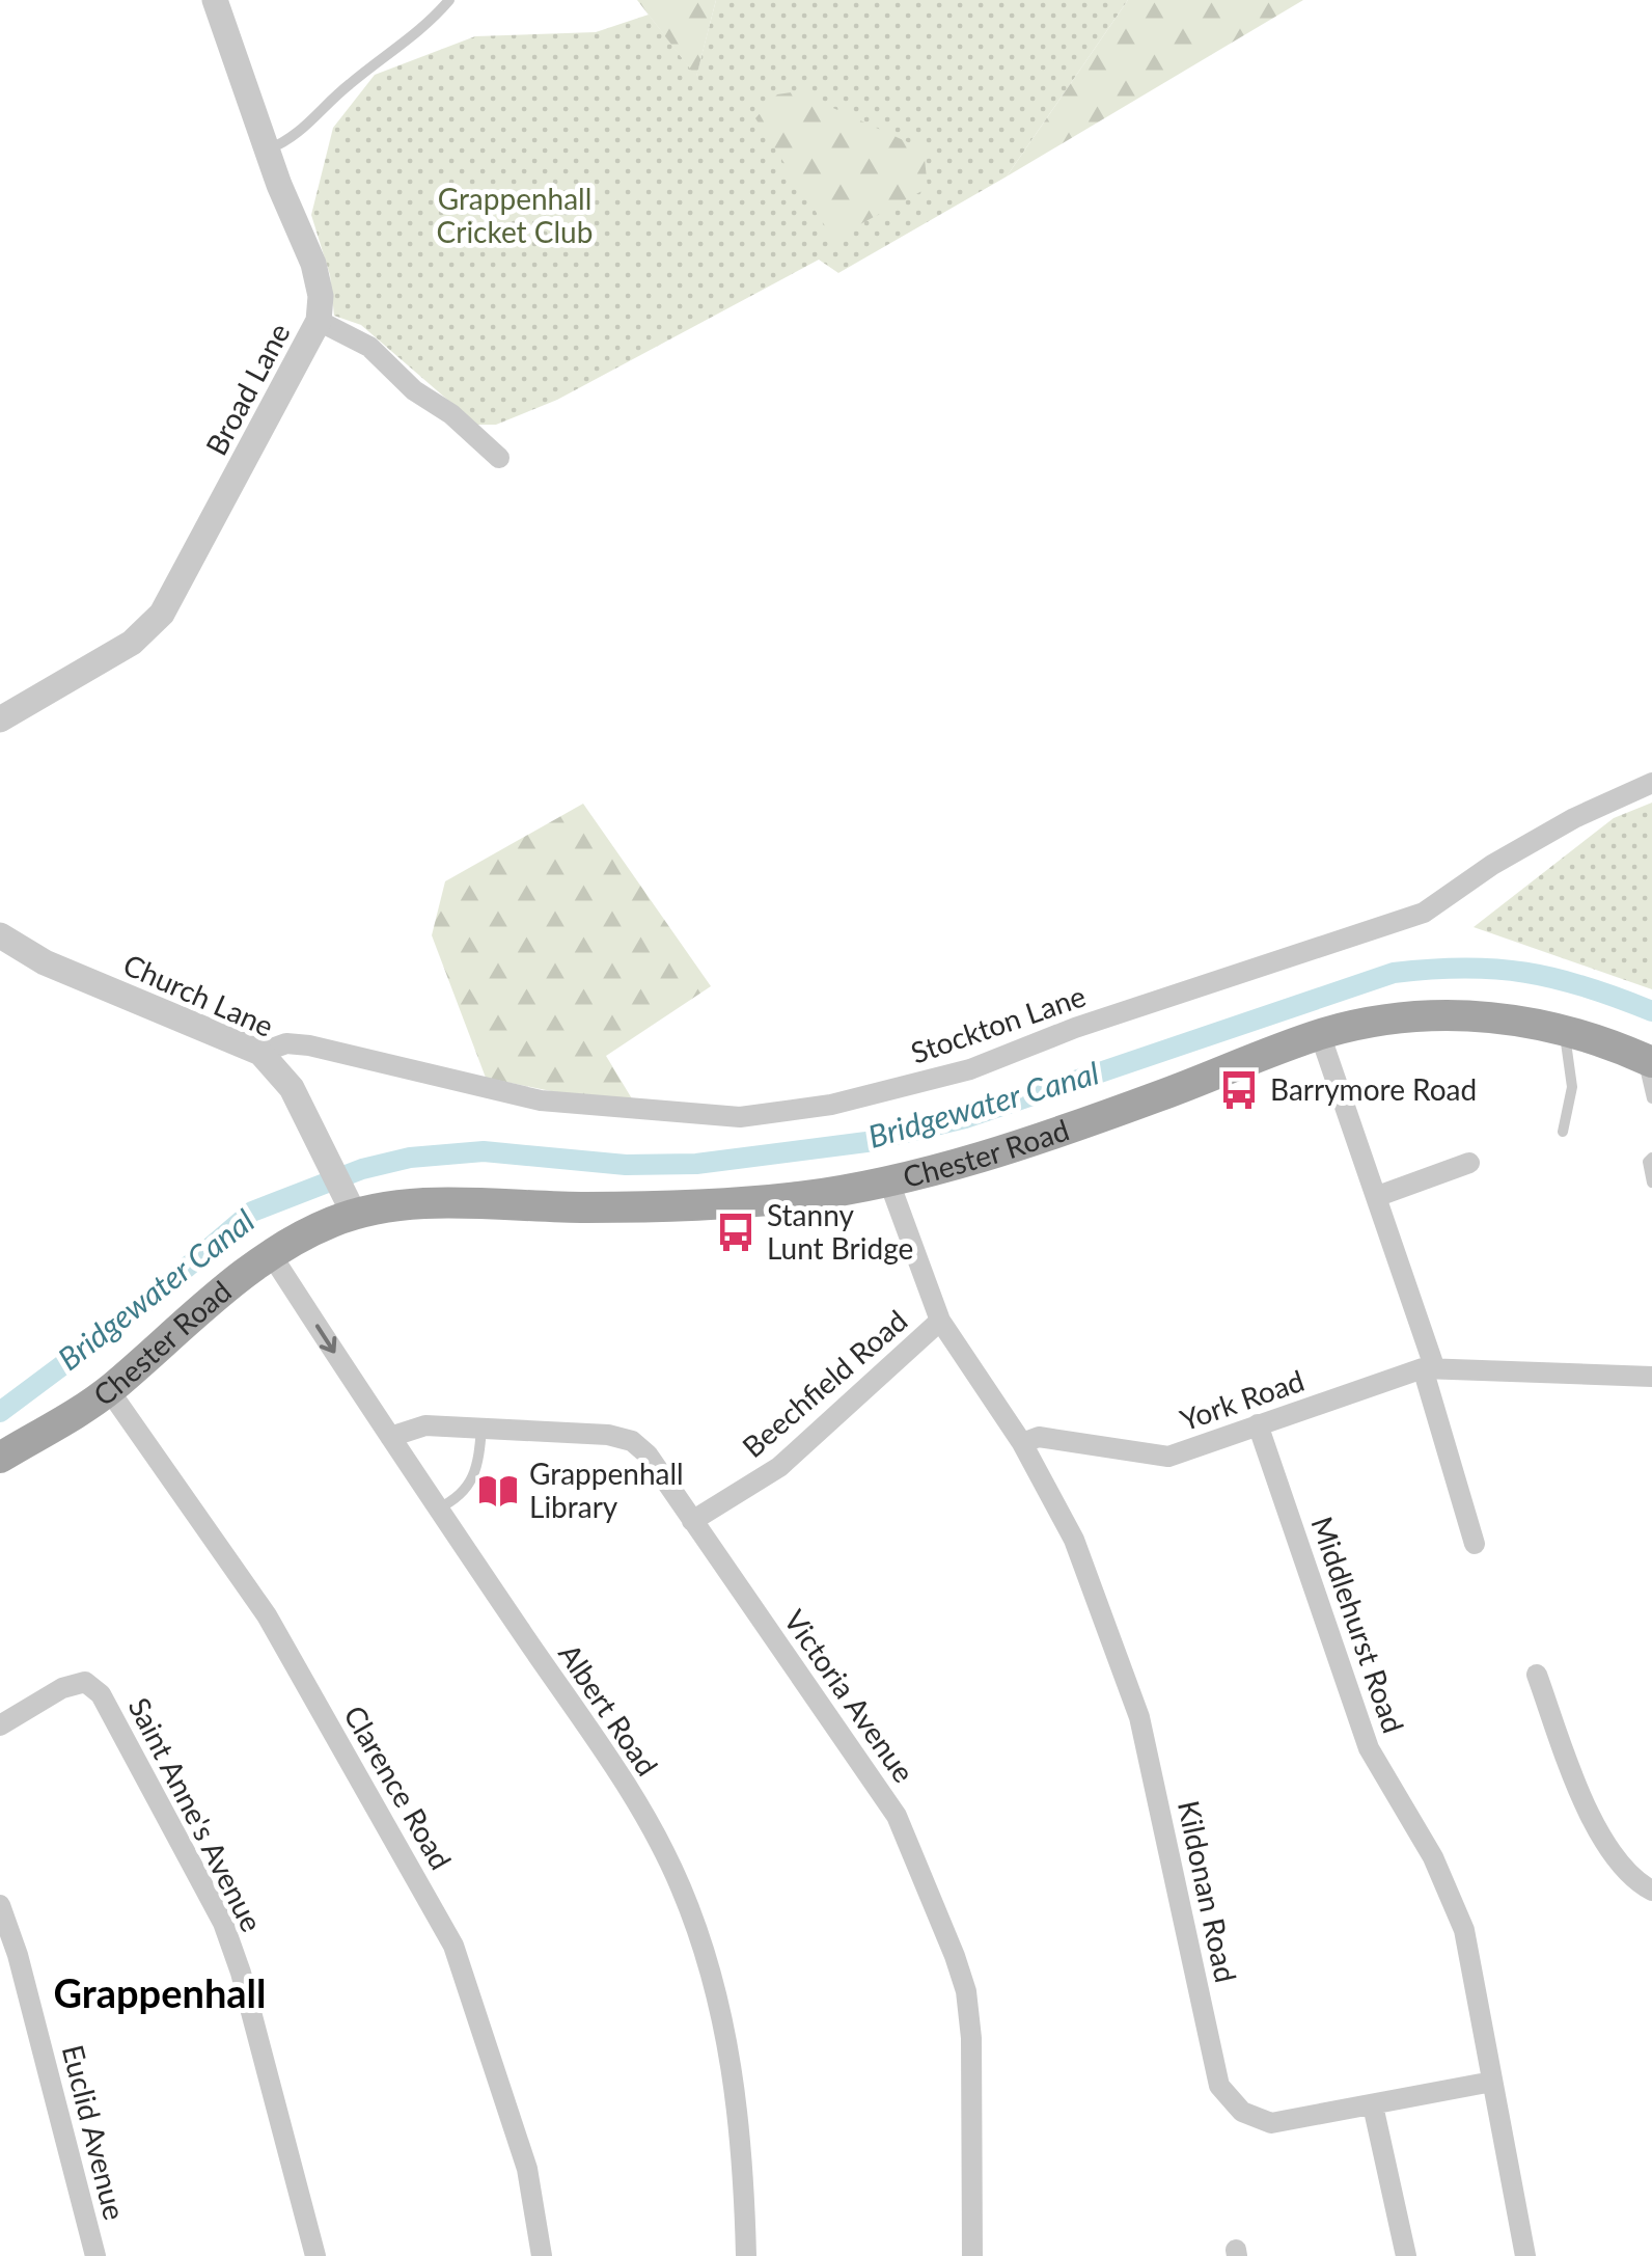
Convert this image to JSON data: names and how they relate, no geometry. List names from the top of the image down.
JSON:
{
  "streets": {
    "main road": ["Chester Road"],
    "street": [
      "Broad Lane",
      "Church Lane",
      "Stockton Lane",
      "Beechfield Road",
      "York Road",
      "Middlehurst Road",
      "Victoria Avenue",
      "Albert Road",
      "Clarence Road",
      "Saint Anne's Avenue",
      "Kildonan Road",
      "Euclid Avenue"
    ]
  },
  "crossings": [
    ["Church Lane", "Stockton Lane"],
    ["Church Lane", "Chester Road"],
    ["Chester Road", "Albert Road"],
    ["Chester Road", "Clarence Road"],
    ["Beechfield Road", "Victoria Avenue"],
    ["York Road", "Middlehurst Road"],
    ["York Road", "Kildonan Road"],
    ["Middlehurst Road", "Kildonan Road"],
    ["Victoria Avenue", "Albert Road"]
  ],
  "districts": ["Grappenhall"],
  "water": ["Bridgewater Canal"],
  "parks": ["Grappenhall Cricket Club"],
  "places": {
    "bus stop": ["Barrymore Road", "Stanny Lunt Bridge"],
    "library": ["Grappenhall Library"]
  }
}
